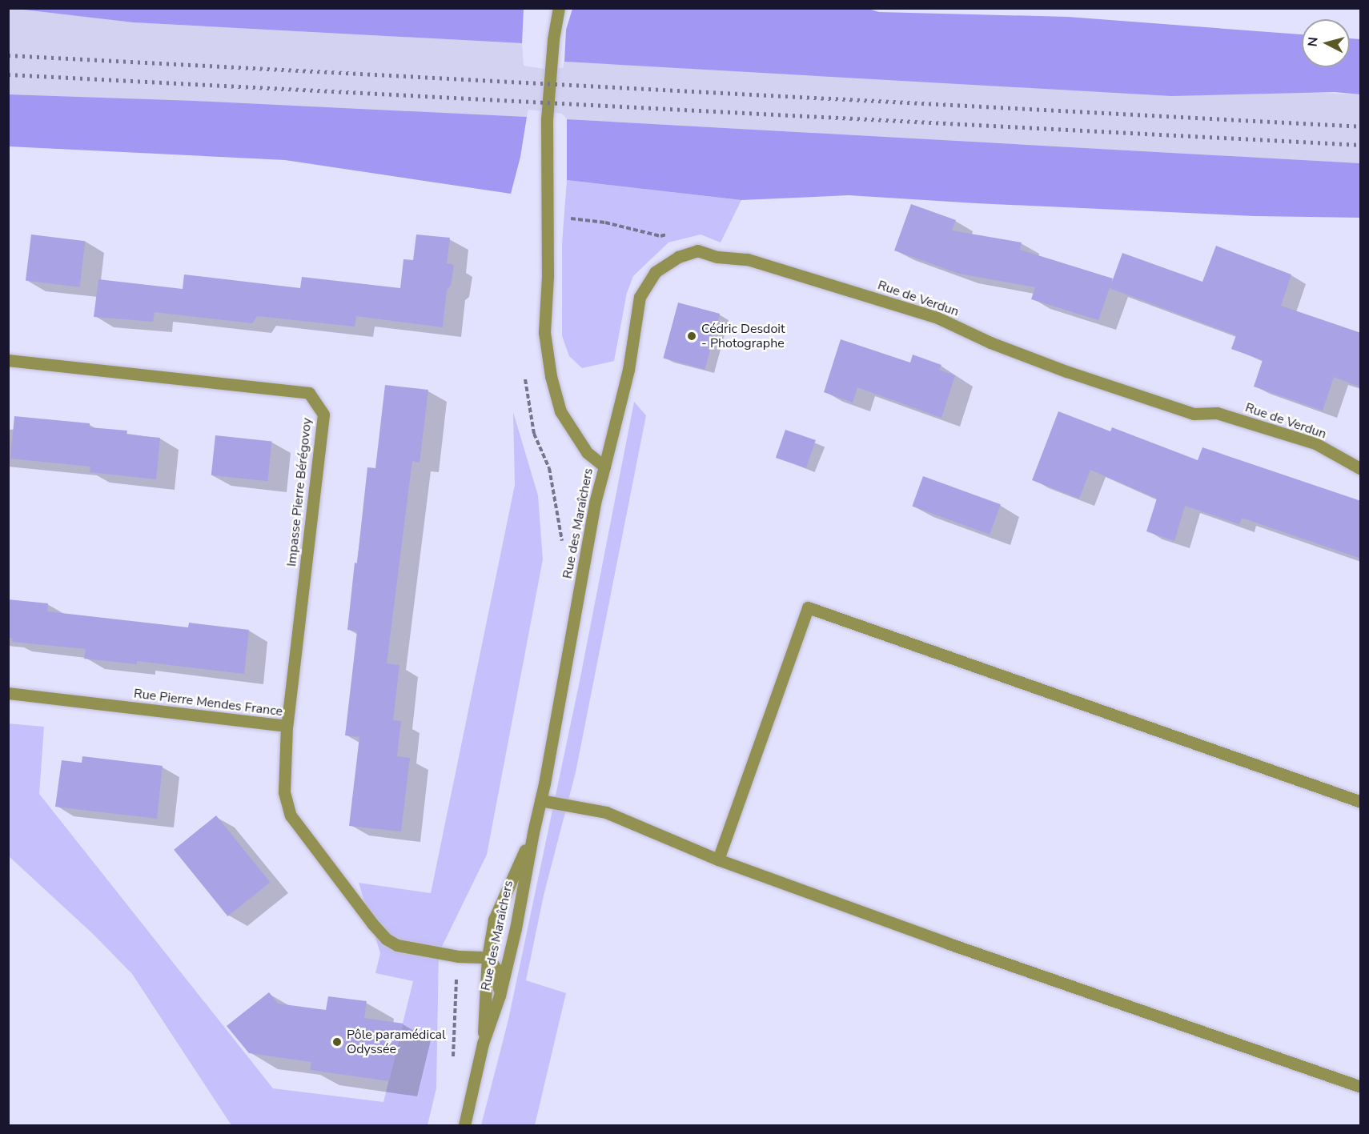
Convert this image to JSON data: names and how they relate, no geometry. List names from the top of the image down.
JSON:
{
  "streets": {
    "street": [
      "Rue de Verdun",
      "Impasse Pierre Bérégovoy",
      "Rue des Maraîchers",
      "Rue Pierre Mendes France"
    ]
  },
  "crossings": [
    ["Impasse Pierre Bérégovoy", "Rue Pierre Mendes France"],
    ["Rue des Maraîchers", "Rue Pierre Mendes France"]
  ],
  "places": ["Cédric Desdoit - Photographe", "Pôle paramédical Odyssée"],
  "north": "left"
}
